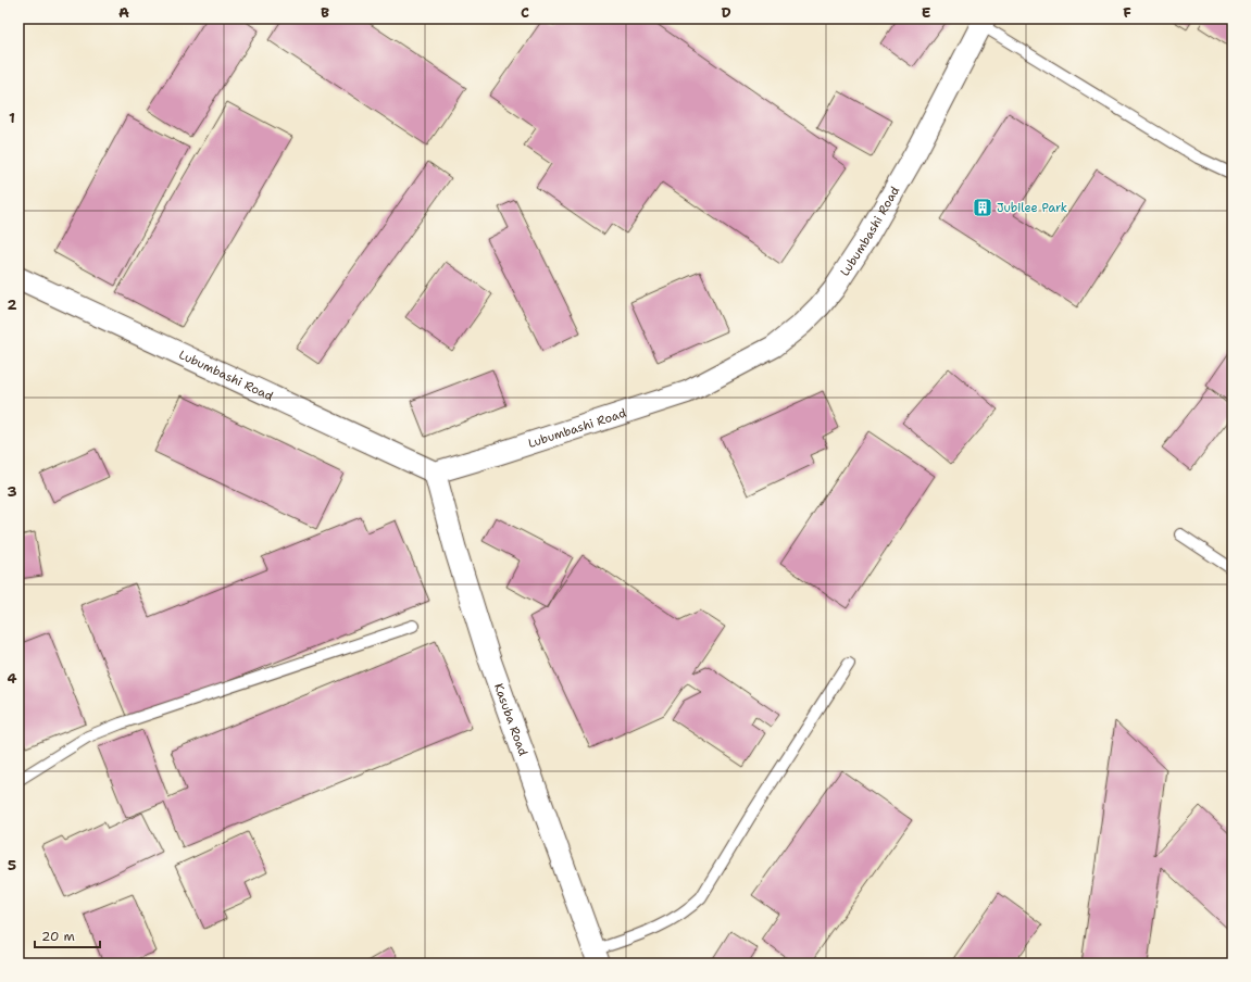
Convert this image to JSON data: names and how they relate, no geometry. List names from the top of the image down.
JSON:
{
  "streets": {
    "street": ["Lubumbashi Road", "Kasuba Road"]
  },
  "crossings": [
    ["Lubumbashi Road", "Kasuba Road"]
  ],
  "places": {
    "building": ["Jubilee Park"]
  },
  "scale_bar": "20 m",
  "grid": {
    "columns": [
      "A",
      "B",
      "C",
      "D",
      "E",
      "F"
    ],
    "rows": [
      "1",
      "2",
      "3",
      "4",
      "5"
    ]
  }
}
